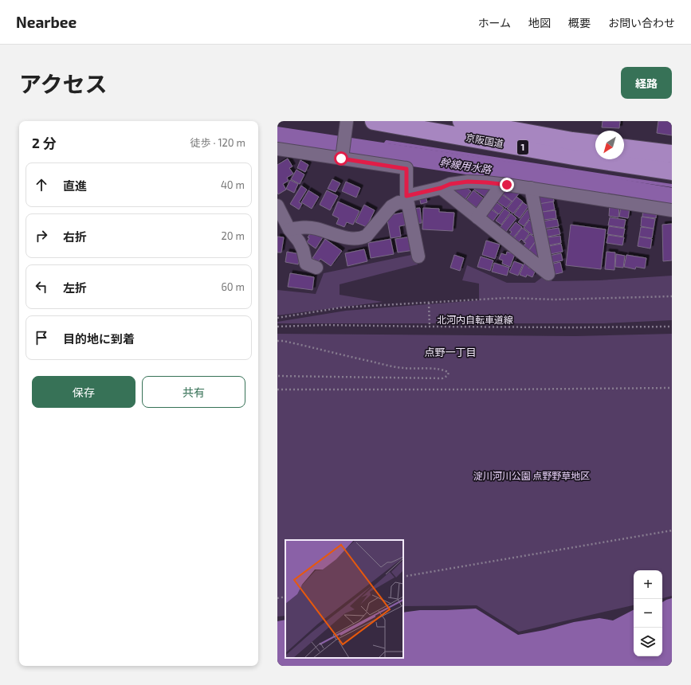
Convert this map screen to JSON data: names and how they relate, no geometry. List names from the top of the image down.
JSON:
{
  "streets": {
    "highway": ["京阪国道", "1"],
    "path": ["北河内自転車道線"]
  },
  "districts": ["点野一丁目"],
  "water": ["幹線用水路"],
  "parks": ["淀川河川公園 点野野草地区"],
  "north": "bottom left",
  "page": {
    "header": "Nearbee",
    "nav": [
      "ホーム",
      "地図",
      "概要",
      "お問い合わせ"
    ],
    "title": "アクセス",
    "buttons": [
      "経路",
      ["保存", "共有"]
    ],
    "heading": ["2 分", "徒歩 · 120 m"],
    "list": [
      ["直進", "40 m"],
      ["右折", "20 m"],
      ["左折", "60 m"],
      "目的地に到着"
    ],
    "map_buttons": ["+", "−"]
  }
}
